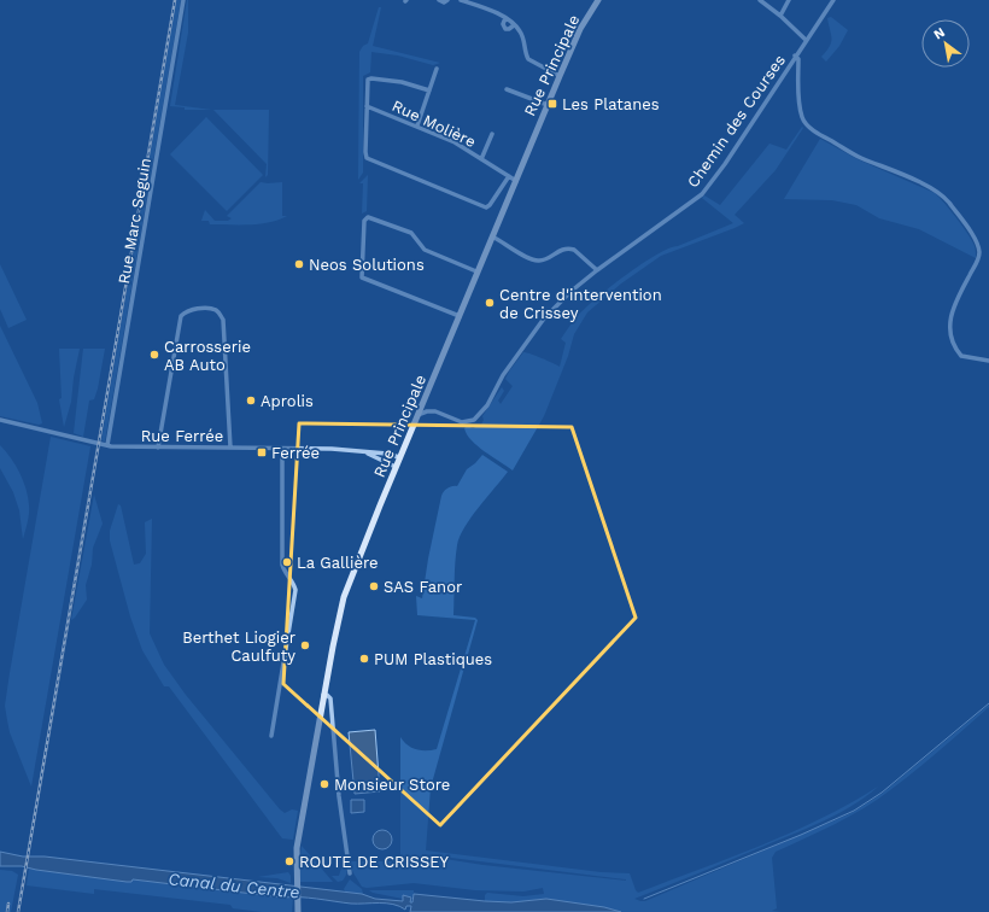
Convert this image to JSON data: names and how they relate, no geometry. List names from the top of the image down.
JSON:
{
  "streets": {
    "street": [
      "Rue Principale",
      "Chemin des Courses",
      "Rue Molière",
      "Rue Marc Seguin",
      "Rue Ferrée"
    ]
  },
  "crossings": [
    ["Rue Principale", "Chemin des Courses"],
    ["Rue Principale", "Rue Molière"],
    ["Rue Principale", "Rue Ferrée"],
    ["Rue Marc Seguin", "Rue Ferrée"]
  ],
  "water": ["Canal du Centre"],
  "places": {
    "transit": ["Les Platanes", "Ferrée"],
    "other": [
      "Neos Solutions",
      "Centre d'intervention de Crissey",
      "Carrosserie AB Auto",
      "Aprolis",
      "La Gallière",
      "SAS Fanor",
      "Berthet Liogier Caulfuty",
      "PUM Plastiques",
      "Monsieur Store",
      "ROUTE DE CRISSEY"
    ]
  },
  "north": "top left"
}
